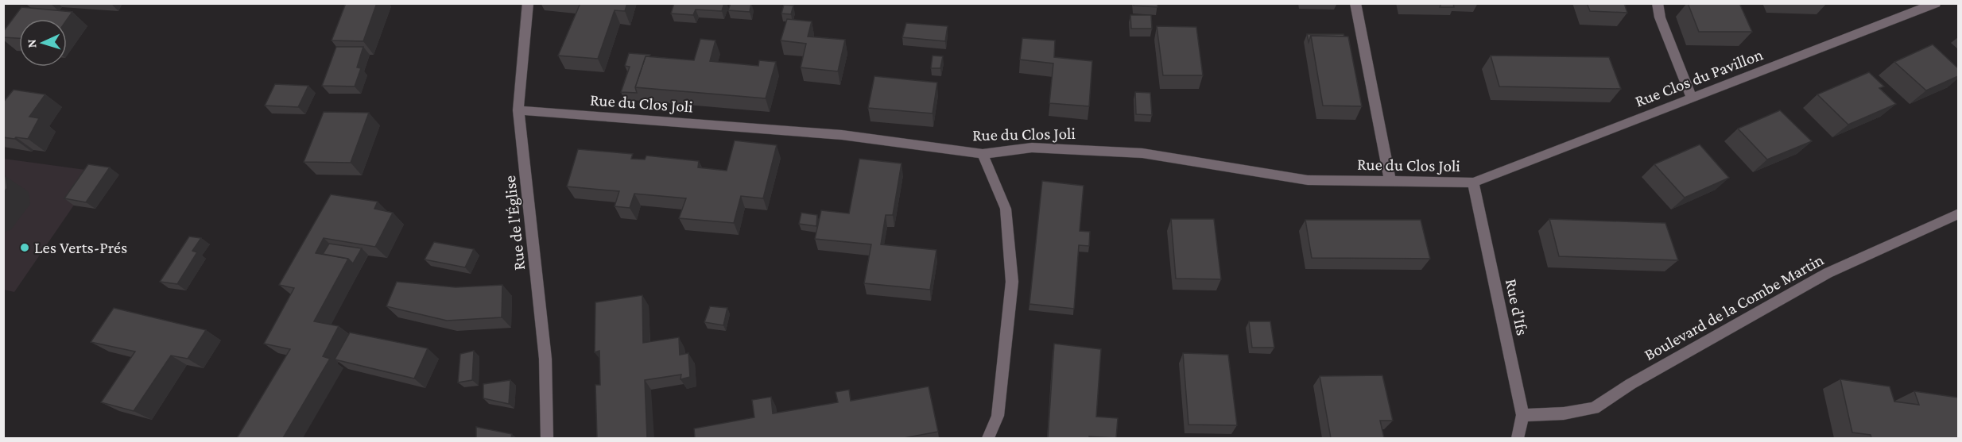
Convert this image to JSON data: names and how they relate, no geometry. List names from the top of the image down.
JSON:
{
  "streets": {
    "street": [
      "Rue Clos du Pavillon",
      "Rue du Clos Joli",
      "Rue de l'Église",
      "Rue d'Ifs",
      "Boulevard de la Combe Martin"
    ]
  },
  "crossings": [
    ["Rue Clos du Pavillon", "Rue du Clos Joli"],
    ["Rue Clos du Pavillon", "Rue d'Ifs"],
    ["Rue du Clos Joli", "Rue de l'Église"],
    ["Rue du Clos Joli", "Rue d'Ifs"],
    ["Rue d'Ifs", "Boulevard de la Combe Martin"]
  ],
  "places": ["Les Verts-Prés"],
  "north": "left"
}
